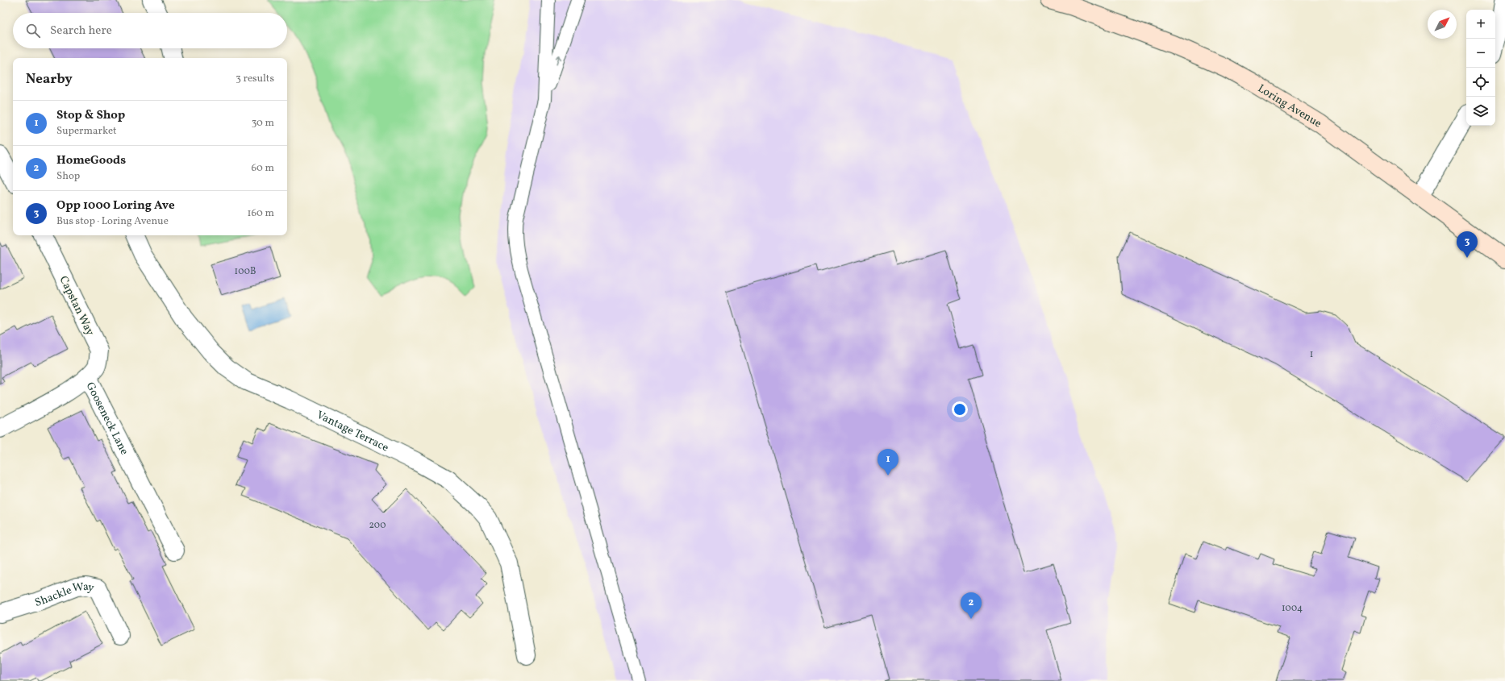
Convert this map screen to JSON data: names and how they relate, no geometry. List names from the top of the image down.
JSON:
{
  "streets": {
    "main road": ["Loring Avenue"],
    "street": [
      "Capstan Way",
      "Gooseneck Lane",
      "Vantage Terrace",
      "Shackle Way"
    ]
  },
  "crossings": [
    ["Capstan Way", "Gooseneck Lane"]
  ],
  "house_numbers": [
    "100B",
    "1",
    "200",
    "1004"
  ],
  "north": "top right",
  "page": {
    "map_buttons": ["+", "−"],
    "search": "Search here",
    "heading": ["Nearby", "3 results"],
    "list": [
      {
        "mark": "1",
        "name": "Stop & Shop",
        "note": "Supermarket",
        "value": "30 m"
      },
      {
        "mark": "2",
        "name": "HomeGoods",
        "note": "Shop",
        "value": "60 m"
      },
      {
        "mark": "3",
        "name": "Opp 1000 Loring Ave",
        "note": "Bus stop · Loring Avenue",
        "value": "160 m"
      }
    ],
    "pins": ["3", "1", "2"]
  }
}
